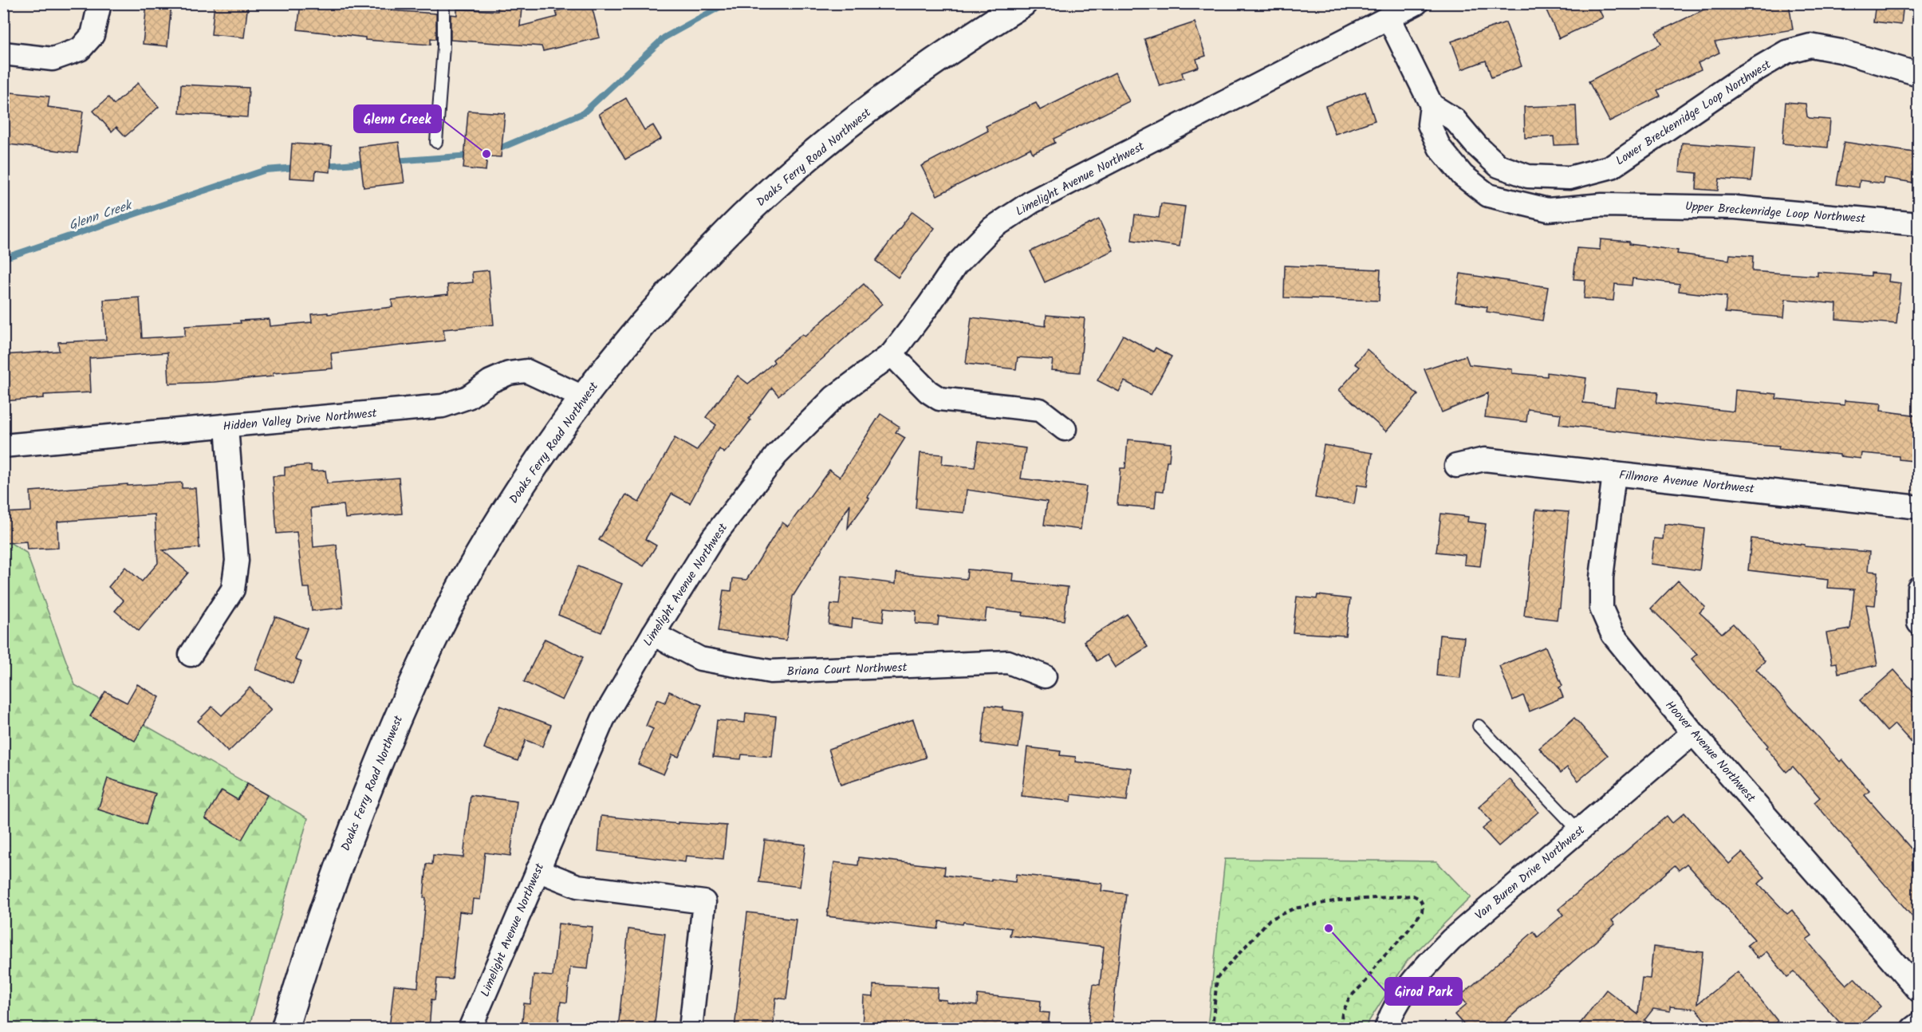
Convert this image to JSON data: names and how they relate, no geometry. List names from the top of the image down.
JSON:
{
  "streets": {
    "main road": ["Doaks Ferry Road Northwest"],
    "street": [
      "Lower Breckenridge Loop Northwest",
      "Limelight Avenue Northwest",
      "Upper Breckenridge Loop Northwest",
      "Hidden Valley Drive Northwest",
      "Fillmore Avenue Northwest",
      "Briana Court Northwest",
      "Hoover Avenue Northwest",
      "Van Buren Drive Northwest"
    ]
  },
  "crossings": [
    ["Lower Breckenridge Loop Northwest", "Upper Breckenridge Loop Northwest"],
    ["Doaks Ferry Road Northwest", "Hidden Valley Drive Northwest"],
    ["Limelight Avenue Northwest", "Briana Court Northwest"],
    ["Fillmore Avenue Northwest", "Hoover Avenue Northwest"],
    ["Hoover Avenue Northwest", "Van Buren Drive Northwest"]
  ],
  "water": ["Glenn Creek"],
  "places": ["Glenn Creek", "Girod Park"]
}
